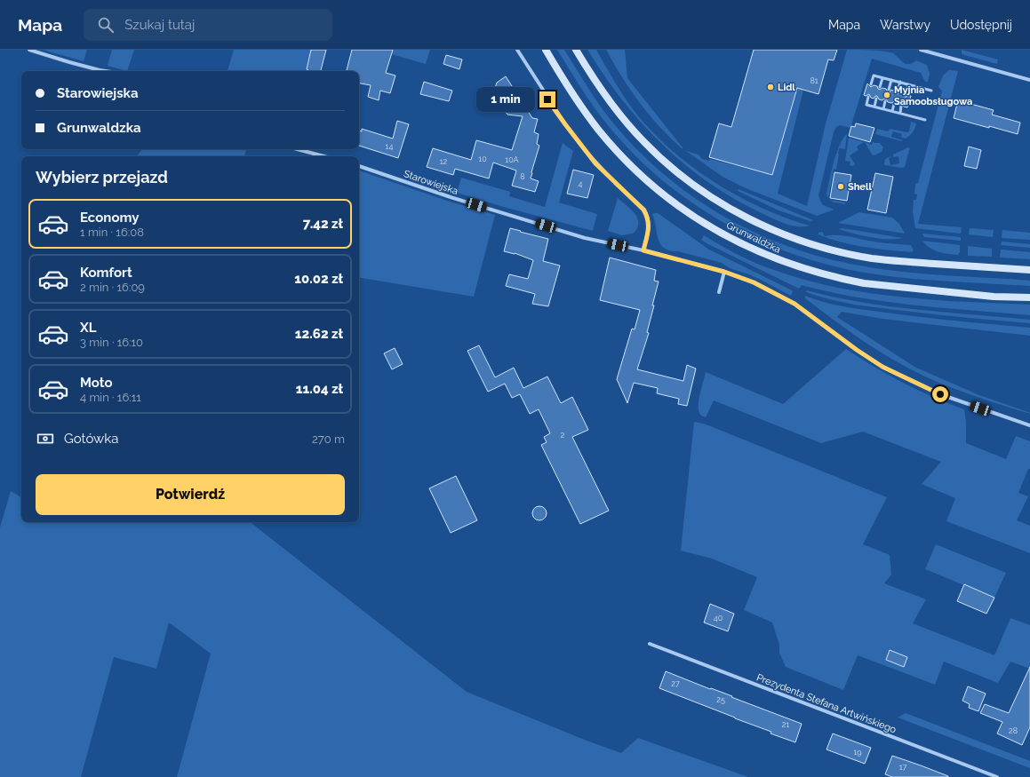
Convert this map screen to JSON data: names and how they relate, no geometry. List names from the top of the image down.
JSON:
{
  "streets": {
    "main road": ["Grunwaldzka"],
    "street": ["Starowiejska", "Prezydenta Stefana Artwińskiego"]
  },
  "places": ["Lidl", "Myjnia Samoobsługowa", "Shell"],
  "house_numbers": [
    "81",
    "14",
    "10",
    "10A",
    "12",
    "8",
    "4",
    "2",
    "40",
    "27",
    "25",
    "21",
    "28",
    "19",
    "17"
  ],
  "page": {
    "header": "Mapa",
    "search": "Szukaj tutaj",
    "nav": ["Mapa", "Warstwy", "Udostępnij"],
    "banner": ["Starowiejska", "Grunwaldzka"],
    "bubble": "1 min",
    "heading": "Wybierz przejazd",
    "list": [
      {
        "name": "Economy",
        "note": "1 min · 16:08",
        "value": "7.42 zł"
      },
      {
        "name": "Komfort",
        "note": "2 min · 16:09",
        "value": "10.02 zł"
      },
      {
        "name": "XL",
        "note": "3 min · 16:10",
        "value": "12.62 zł"
      },
      {
        "name": "Moto",
        "note": "4 min · 16:11",
        "value": "11.04 zł"
      }
    ],
    "pay": ["Gotówka", "270 m"],
    "buttons": "Potwierdź"
  }
}
